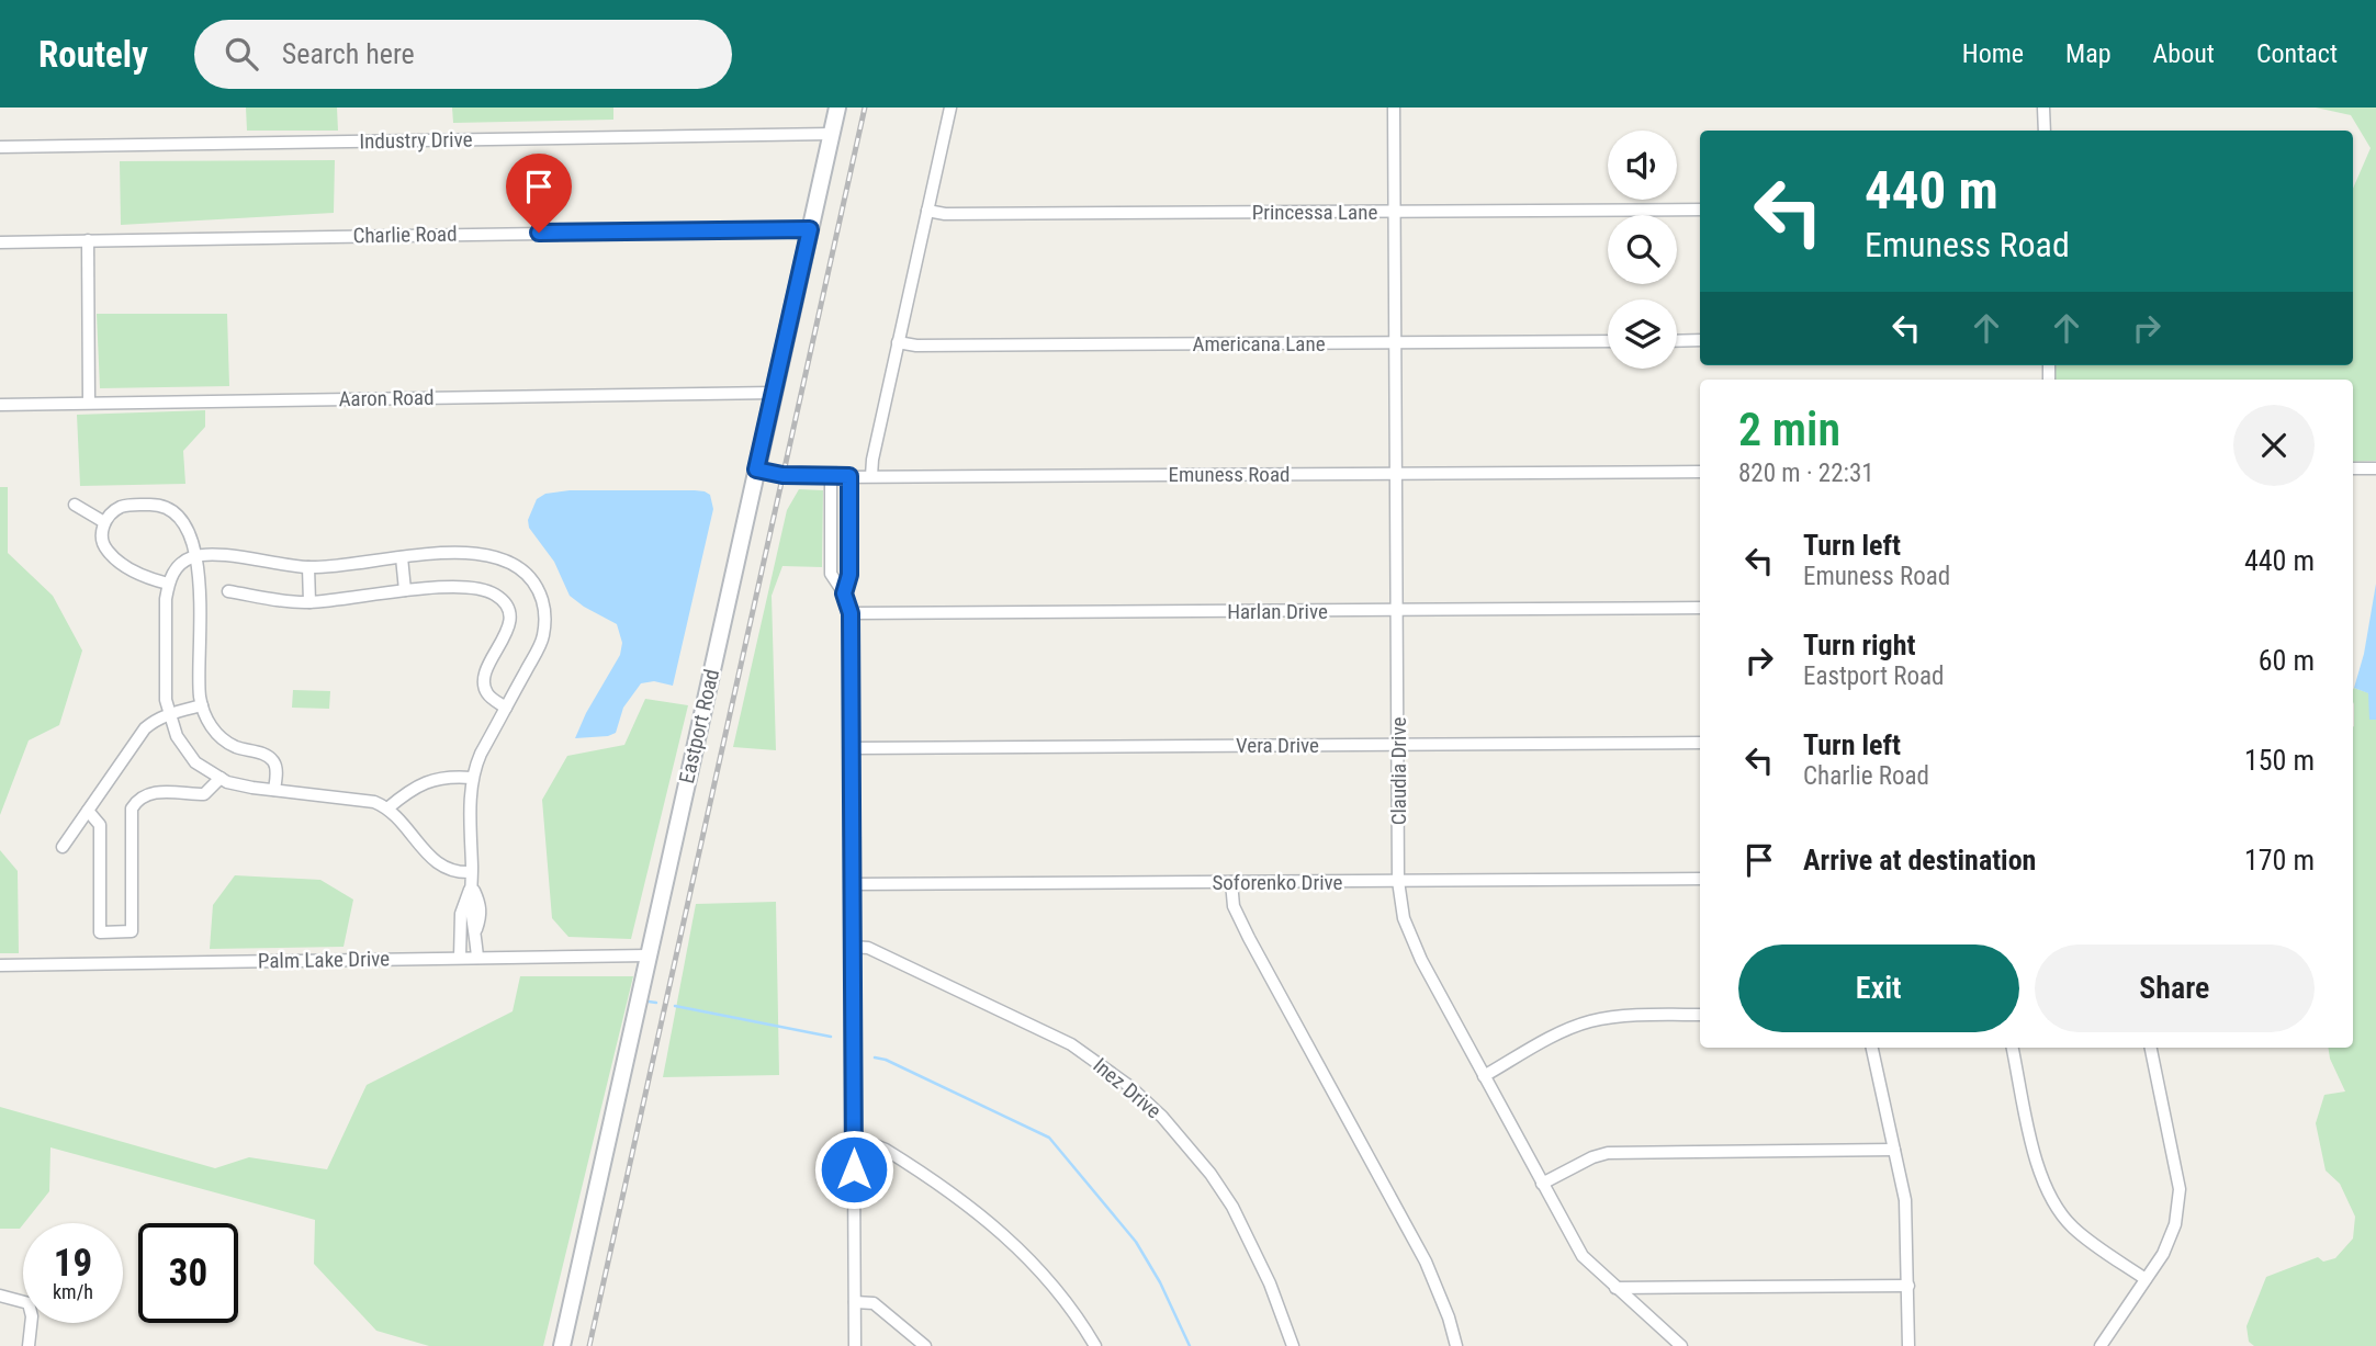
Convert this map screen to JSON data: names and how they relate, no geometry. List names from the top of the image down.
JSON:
{
  "streets": {
    "street": [
      "Industry Drive",
      "Princessa Lane",
      "Charlie Road",
      "Americana Lane",
      "Aaron Road",
      "Emuness Road",
      "Harlan Drive",
      "Eastport Road",
      "Vera Drive",
      "Claudia Drive",
      "Soforenko Drive",
      "Palm Lake Drive",
      "Inez Drive"
    ]
  },
  "crossings": [
    ["Industry Drive", "Eastport Road"],
    ["Princessa Lane", "Claudia Drive"],
    ["Charlie Road", "Eastport Road"],
    ["Americana Lane", "Claudia Drive"],
    ["Aaron Road", "Eastport Road"],
    ["Emuness Road", "Eastport Road"],
    ["Emuness Road", "Claudia Drive"],
    ["Harlan Drive", "Claudia Drive"],
    ["Eastport Road", "Palm Lake Drive"],
    ["Vera Drive", "Claudia Drive"],
    ["Claudia Drive", "Soforenko Drive"]
  ],
  "page": {
    "header": "Routely",
    "search": "Search here",
    "nav": [
      "Home",
      "Map",
      "About",
      "Contact"
    ],
    "turn": ["440 m", "Emuness Road"],
    "heading": ["2 min", "820 m · 22:31"],
    "list": [
      {
        "name": "Turn left",
        "note": "Emuness Road",
        "value": "440 m"
      },
      {
        "name": "Turn right",
        "note": "Eastport Road",
        "value": "60 m"
      },
      {
        "name": "Turn left",
        "note": "Charlie Road",
        "value": "150 m"
      },
      {
        "name": "Arrive at destination",
        "value": "170 m"
      }
    ],
    "buttons": ["Exit", "Share"],
    "speed": "19 km/h",
    "limit": "30"
  }
}
